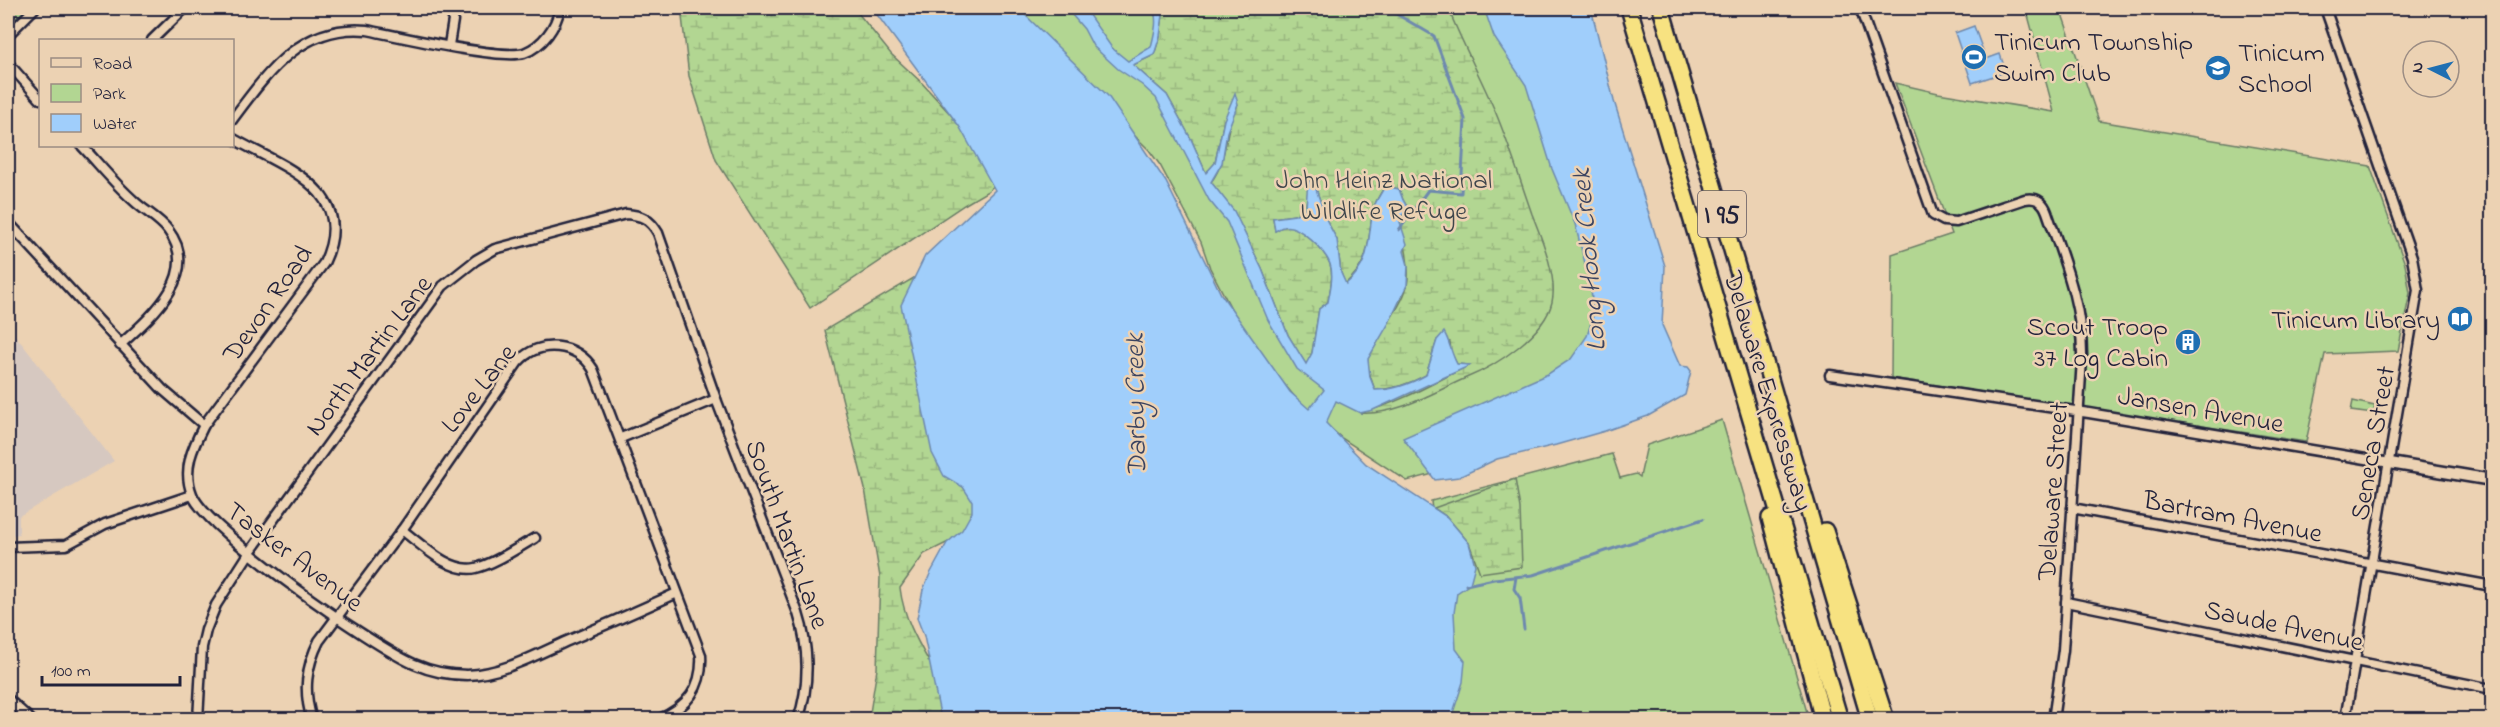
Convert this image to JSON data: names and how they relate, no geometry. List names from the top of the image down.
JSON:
{
  "streets": {
    "highway": ["I 95", "Delaware Expressway"],
    "street": [
      "Devon Road",
      "North Martin Lane",
      "Love Lane",
      "Jansen Avenue",
      "Seneca Street",
      "Delaware Street",
      "Bartram Avenue",
      "South Martin Lane",
      "Tasker Avenue",
      "Saude Avenue"
    ]
  },
  "crossings": [
    ["Devon Road", "Tasker Avenue"],
    ["North Martin Lane", "South Martin Lane"],
    ["North Martin Lane", "Tasker Avenue"],
    ["Love Lane", "Tasker Avenue"],
    ["Jansen Avenue", "Seneca Street"],
    ["Jansen Avenue", "Delaware Street"],
    ["Seneca Street", "Bartram Avenue"],
    ["Seneca Street", "Saude Avenue"],
    ["Delaware Street", "Bartram Avenue"],
    ["Delaware Street", "Saude Avenue"]
  ],
  "water": ["Long Hook Creek", "Darby Creek"],
  "parks": ["John Heinz National Wildlife Refuge"],
  "places": {
    "sports": ["Tinicum Township Swim Club"],
    "school or university": ["Tinicum School"],
    "library": ["Tinicum Library"],
    "building": ["Scout Troop 37 Log Cabin"]
  },
  "legend": ["Road", "Park", "Water"],
  "scale_bar": "100 m",
  "north": "left"
}
